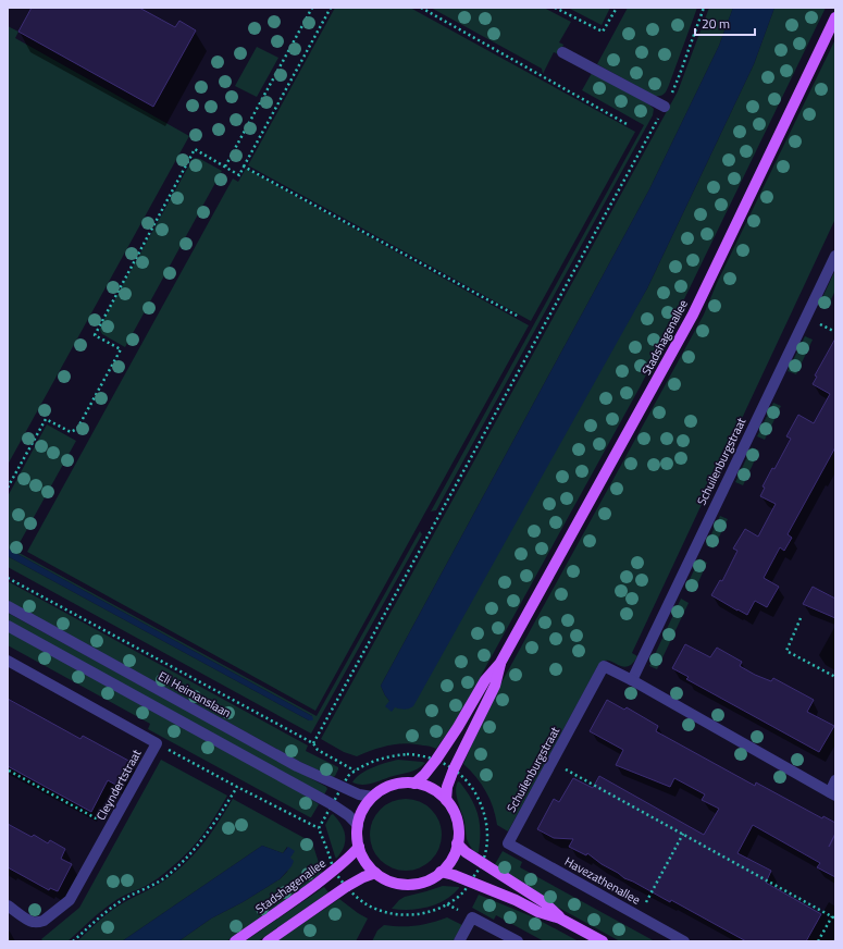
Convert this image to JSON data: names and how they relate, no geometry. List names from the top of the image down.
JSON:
{
  "streets": {
    "main road": ["Stadshagenallee"],
    "street": [
      "Schuilenburgstraat",
      "Eli Heimanslaan",
      "Cleyndertstraat",
      "Havezathenallee"
    ]
  },
  "crossings": [
    ["Stadshagenallee", "Eli Heimanslaan"],
    ["Schuilenburgstraat", "Havezathenallee"]
  ],
  "scale_bar": "20 m"
}
